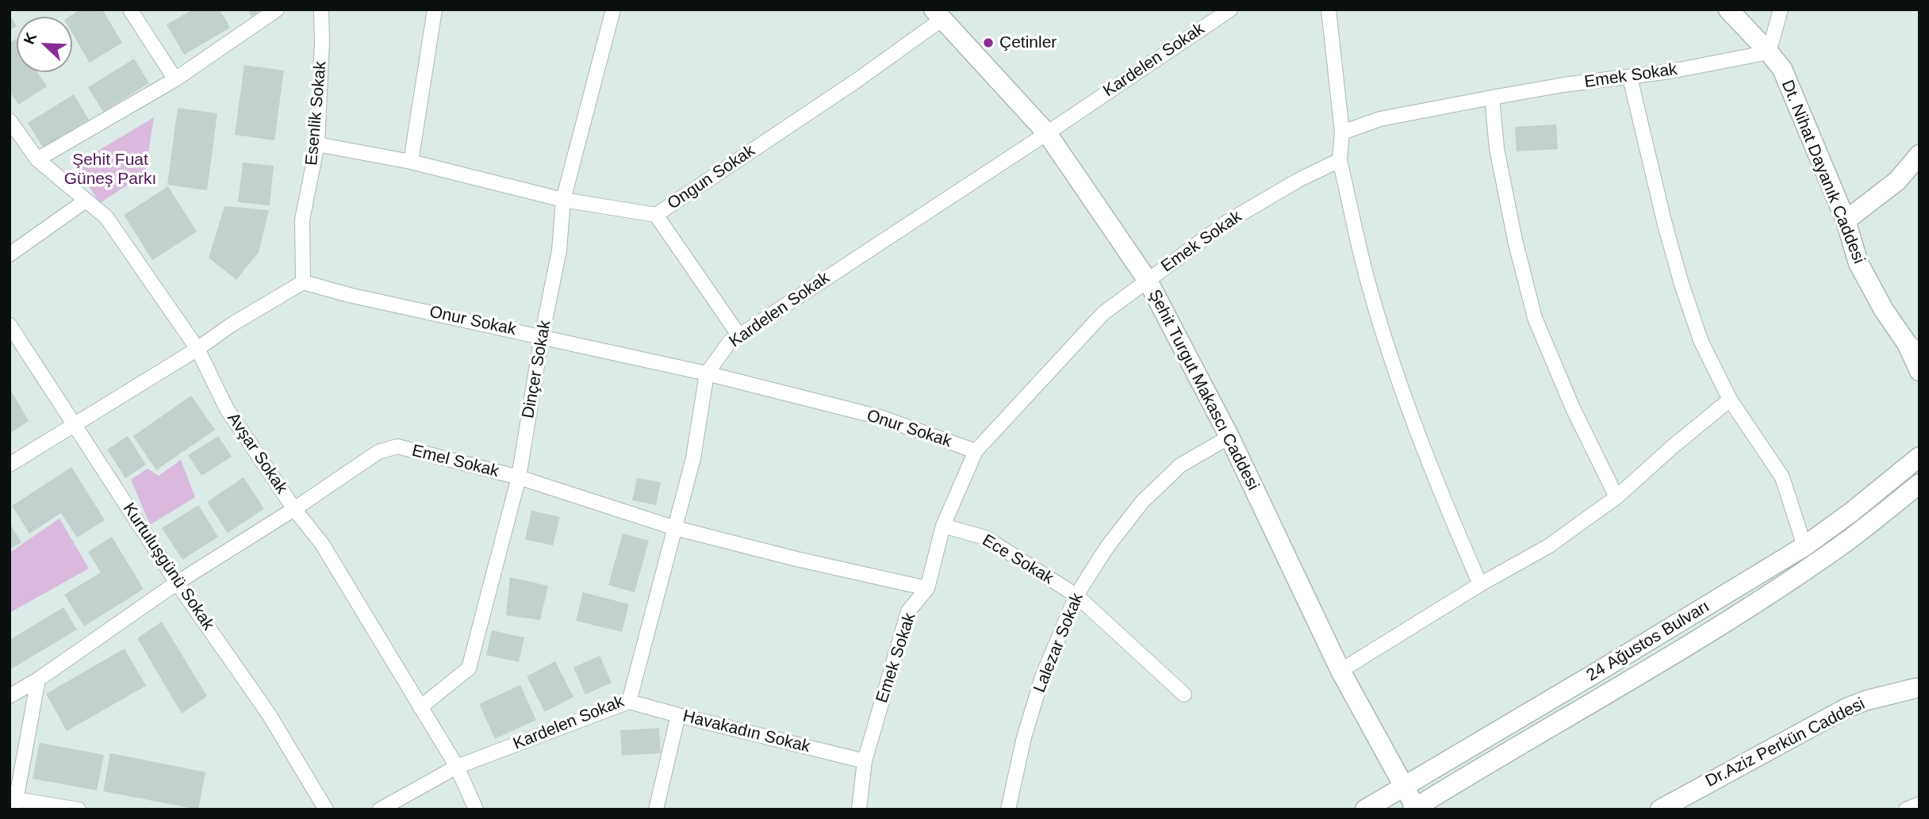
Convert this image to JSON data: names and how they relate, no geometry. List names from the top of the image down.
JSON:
{
  "streets": {
    "street": [
      "Kardelen Sokak",
      "Emek Sokak",
      "Esenlik Sokak",
      "Dt. Nihat Dayanık Caddesi",
      "Ongun Sokak",
      "Onur Sokak",
      "Dinçer Sokak",
      "Şehit Turgut Makascı Caddesi",
      "Avşar Sokak",
      "Emel Sokak",
      "Ece Sokak",
      "Kurtuluşgünü Sokak",
      "24 Ağustos Bulvarı",
      "Lalezar Sokak",
      "Havakadın Sokak",
      "Dr.Aziz Perkün Caddesi"
    ]
  },
  "crossings": [
    ["Kardelen Sokak", "Onur Sokak"],
    ["Kardelen Sokak", "Şehit Turgut Makascı Caddesi"],
    ["Kardelen Sokak", "Avşar Sokak"],
    ["Kardelen Sokak", "Emel Sokak"],
    ["Kardelen Sokak", "Havakadın Sokak"],
    ["Emek Sokak", "Dt. Nihat Dayanık Caddesi"],
    ["Emek Sokak", "Onur Sokak"],
    ["Emek Sokak", "Şehit Turgut Makascı Caddesi"],
    ["Emek Sokak", "Emel Sokak"],
    ["Emek Sokak", "Ece Sokak"],
    ["Emek Sokak", "Havakadın Sokak"],
    ["Esenlik Sokak", "Ongun Sokak"],
    ["Esenlik Sokak", "Onur Sokak"],
    ["Ongun Sokak", "Dinçer Sokak"],
    ["Ongun Sokak", "Şehit Turgut Makascı Caddesi"],
    ["Onur Sokak", "Dinçer Sokak"],
    ["Dinçer Sokak", "Avşar Sokak"],
    ["Dinçer Sokak", "Emel Sokak"],
    ["Şehit Turgut Makascı Caddesi", "24 Ağustos Bulvarı"],
    ["Şehit Turgut Makascı Caddesi", "Lalezar Sokak"],
    ["Avşar Sokak", "Emel Sokak"],
    ["Emel Sokak", "Kurtuluşgünü Sokak"],
    ["Ece Sokak", "Lalezar Sokak"]
  ],
  "parks": ["Şehit Fuat Güneş Parkı"],
  "places": ["Çetinler"],
  "north": "top left"
}
